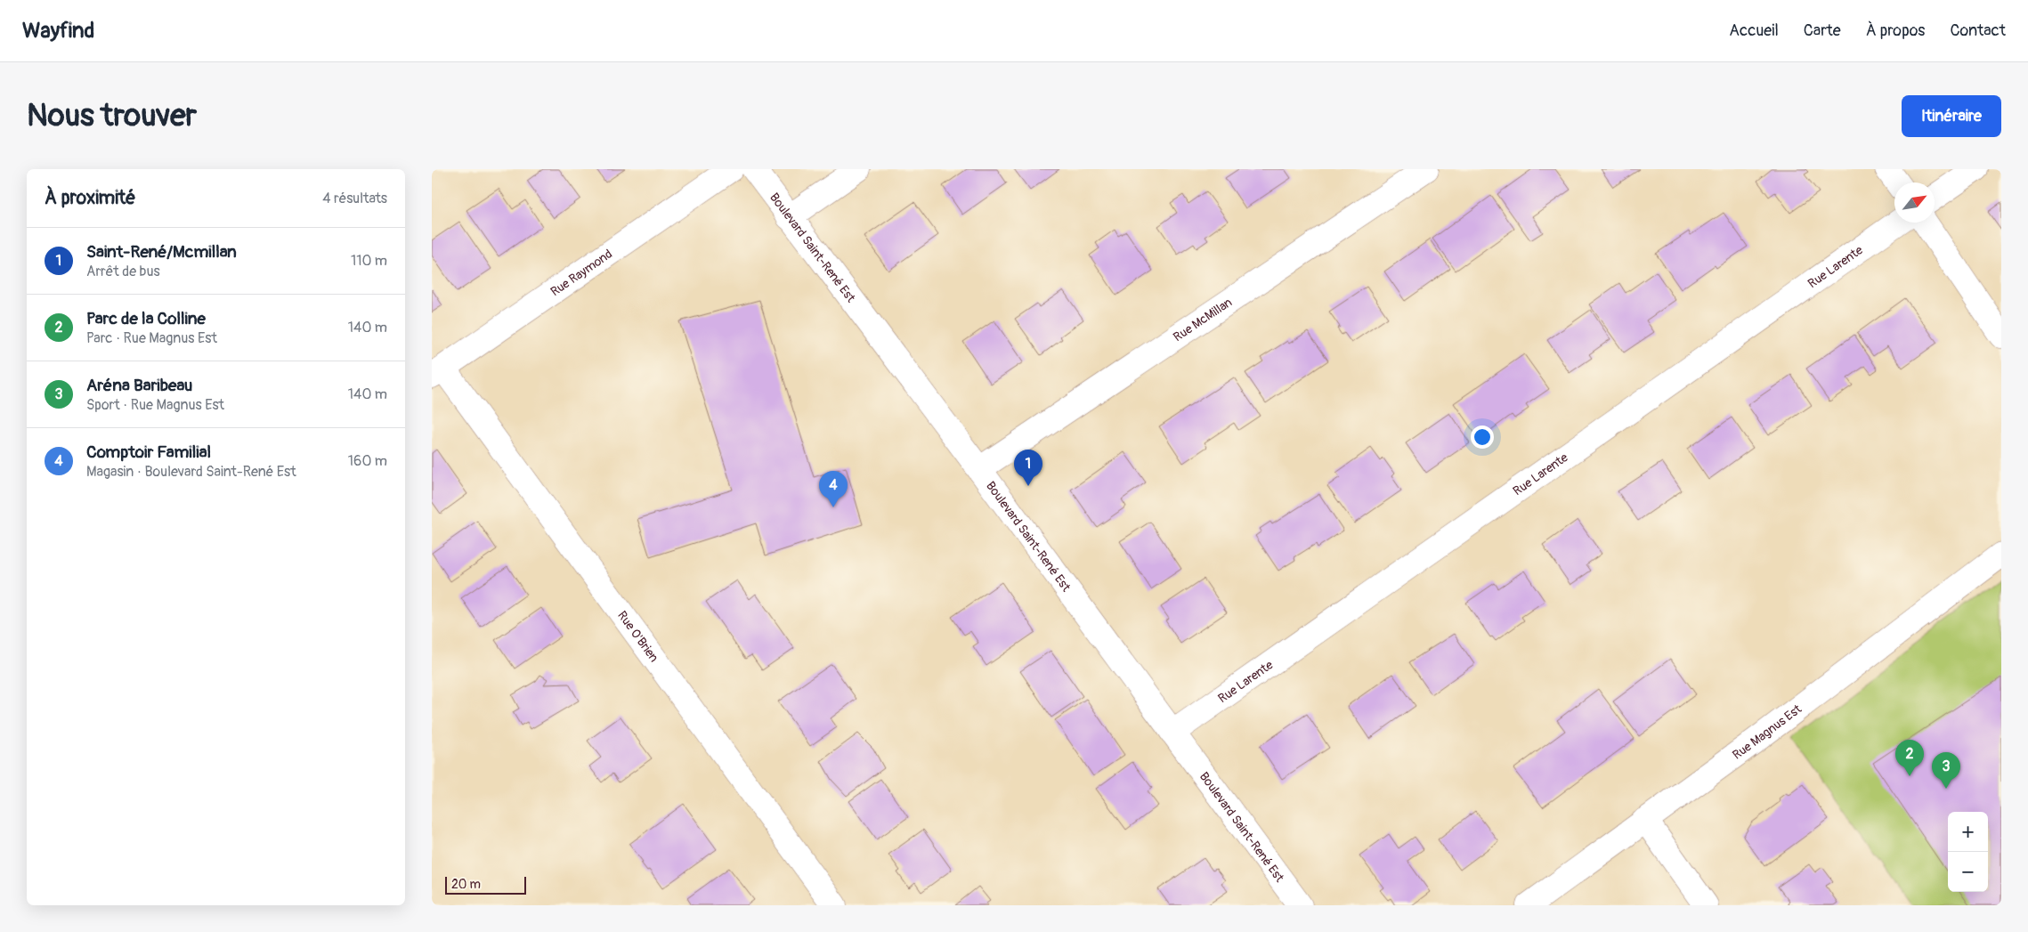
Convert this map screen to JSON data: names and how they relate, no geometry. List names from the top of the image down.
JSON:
{
  "streets": {
    "street": [
      "Boulevard Saint-René Est",
      "Rue Larente",
      "Rue Raymond",
      "Rue McMillan",
      "Rue O'Brien",
      "Rue Magnus Est"
    ]
  },
  "crossings": [
    ["Boulevard Saint-René Est", "Rue Larente"],
    ["Boulevard Saint-René Est", "Rue McMillan"],
    ["Rue Raymond", "Rue O'Brien"]
  ],
  "scale_bar": "20 m",
  "north": "top right",
  "page": {
    "header": "Wayfind",
    "nav": [
      "Accueil",
      "Carte",
      "À propos",
      "Contact"
    ],
    "buttons": "Itinéraire",
    "title": "Nous trouver",
    "heading": ["À proximité", "4 résultats"],
    "list": [
      {
        "mark": "1",
        "name": "Saint-René/Mcmillan",
        "note": "Arrêt de bus",
        "value": "110 m"
      },
      {
        "mark": "2",
        "name": "Parc de la Colline",
        "note": "Parc · Rue Magnus Est",
        "value": "140 m"
      },
      {
        "mark": "3",
        "name": "Aréna Baribeau",
        "note": "Sport · Rue Magnus Est",
        "value": "140 m"
      },
      {
        "mark": "4",
        "name": "Comptoir Familial",
        "note": "Magasin · Boulevard Saint-René Est",
        "value": "160 m"
      }
    ],
    "pins": [
      "1",
      "4",
      "2",
      "3"
    ],
    "map_buttons": ["+", "−"],
    "scale": "20 m"
  }
}
